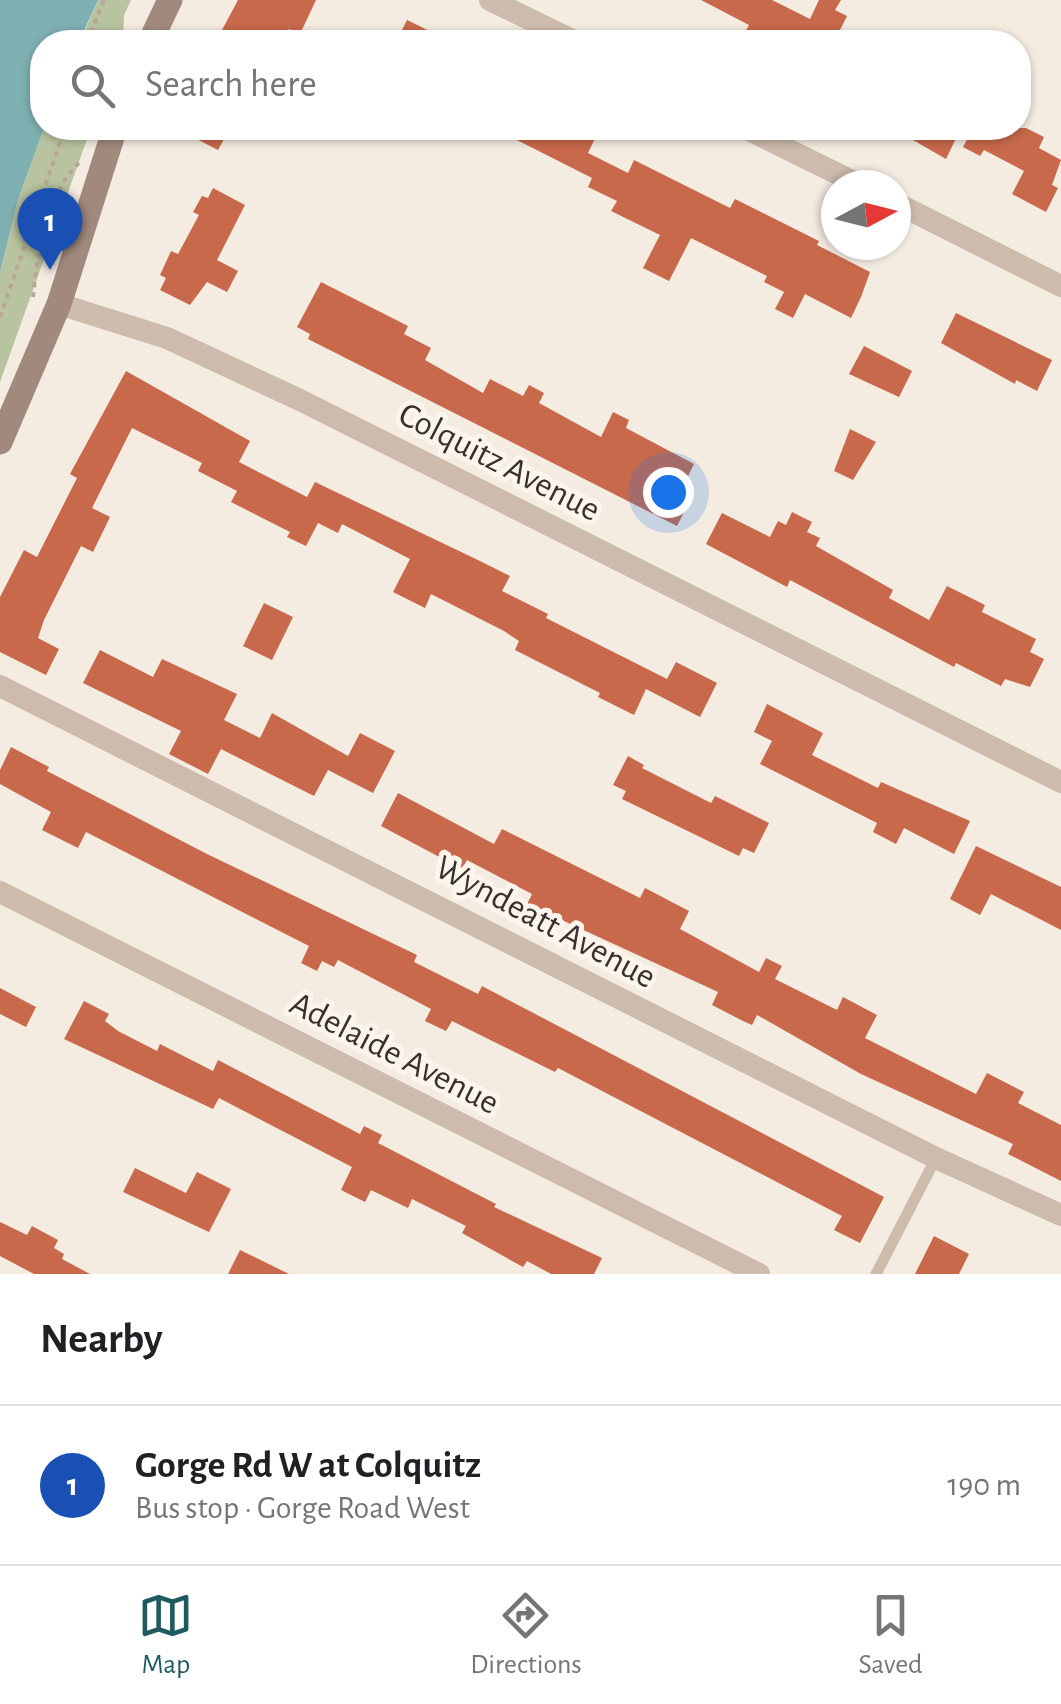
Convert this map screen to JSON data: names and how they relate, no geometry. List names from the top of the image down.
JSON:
{
  "streets": {
    "street": ["Colquitz Avenue", "Wyndeatt Avenue", "Adelaide Avenue"]
  },
  "north": "right",
  "page": {
    "search": "Search here",
    "pins": "1",
    "heading": "Nearby",
    "list": [
      {
        "mark": "1",
        "name": "Gorge Rd W at Colquitz",
        "note": "Bus stop · Gorge Road West",
        "value": "190 m"
      }
    ],
    "nav": ["Map", "Directions", "Saved"]
  }
}
